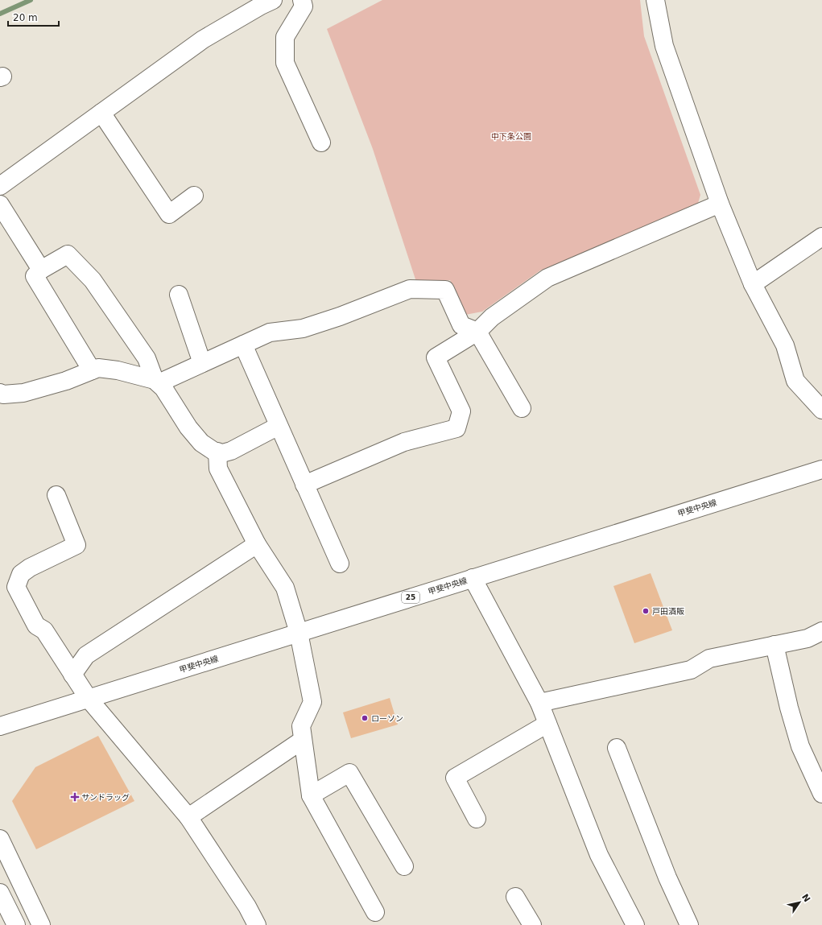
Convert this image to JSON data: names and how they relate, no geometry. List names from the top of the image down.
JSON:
{
  "streets": {
    "street": ["甲斐中央線", "25"]
  },
  "parks": ["中下条公園"],
  "places": {
    "other": ["戸田酒販", "ローソン"],
    "health": ["サンドラッグ"]
  },
  "scale_bar": "20 m",
  "north": "top right"
}
